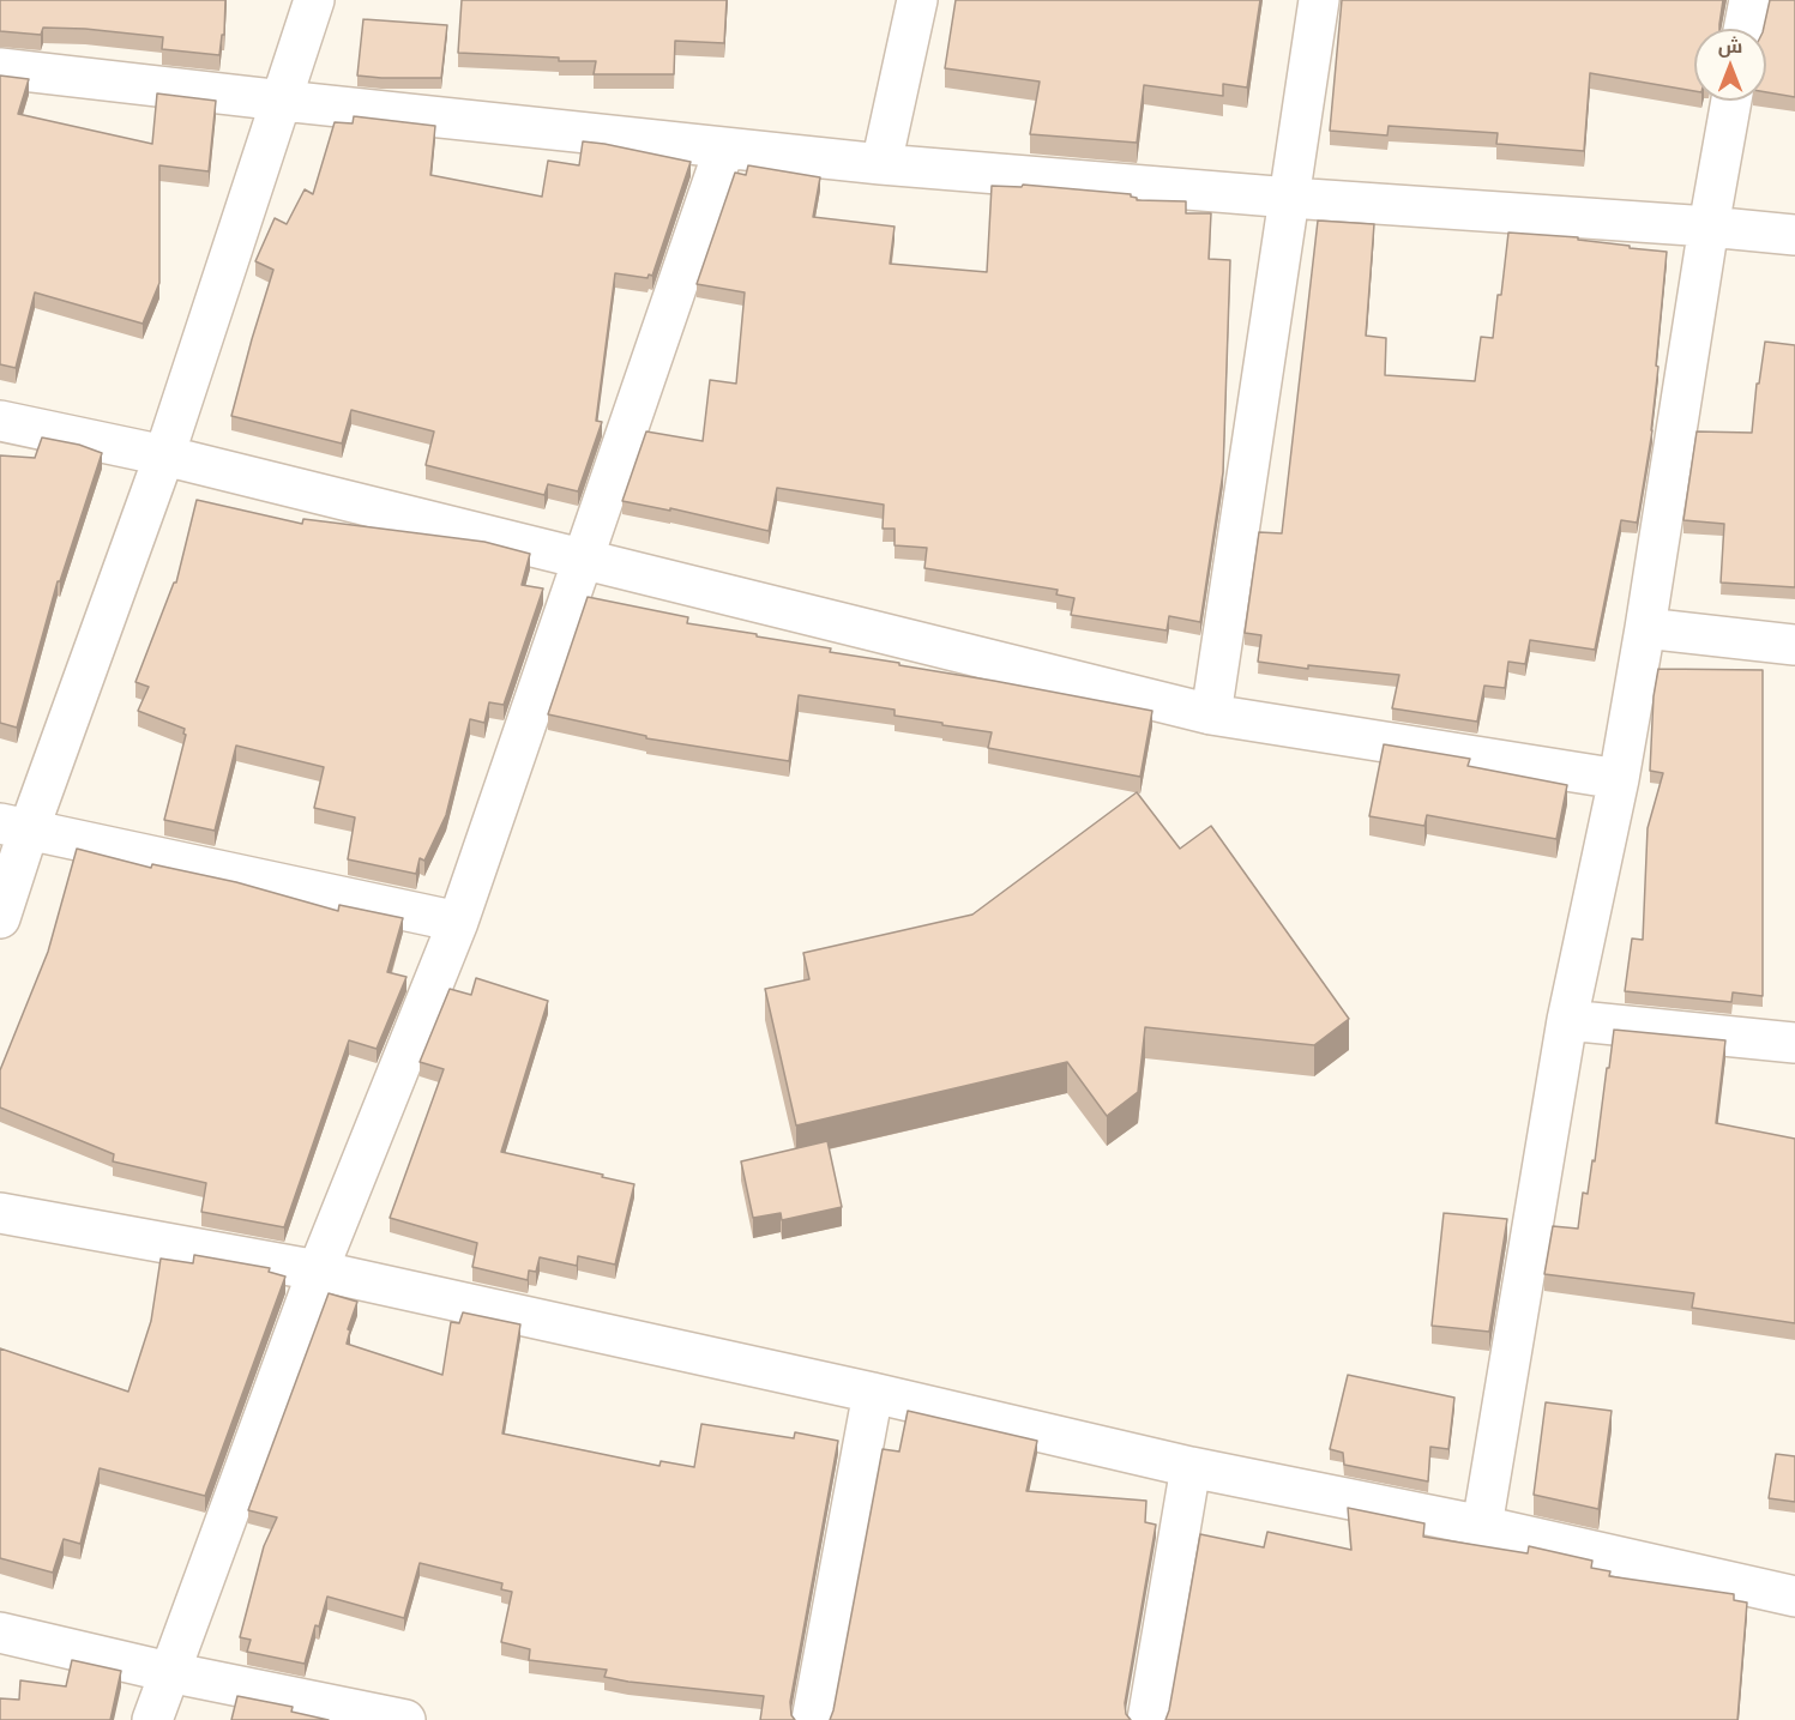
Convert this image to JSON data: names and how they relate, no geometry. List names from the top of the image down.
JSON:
{
  "north": "top"
}
